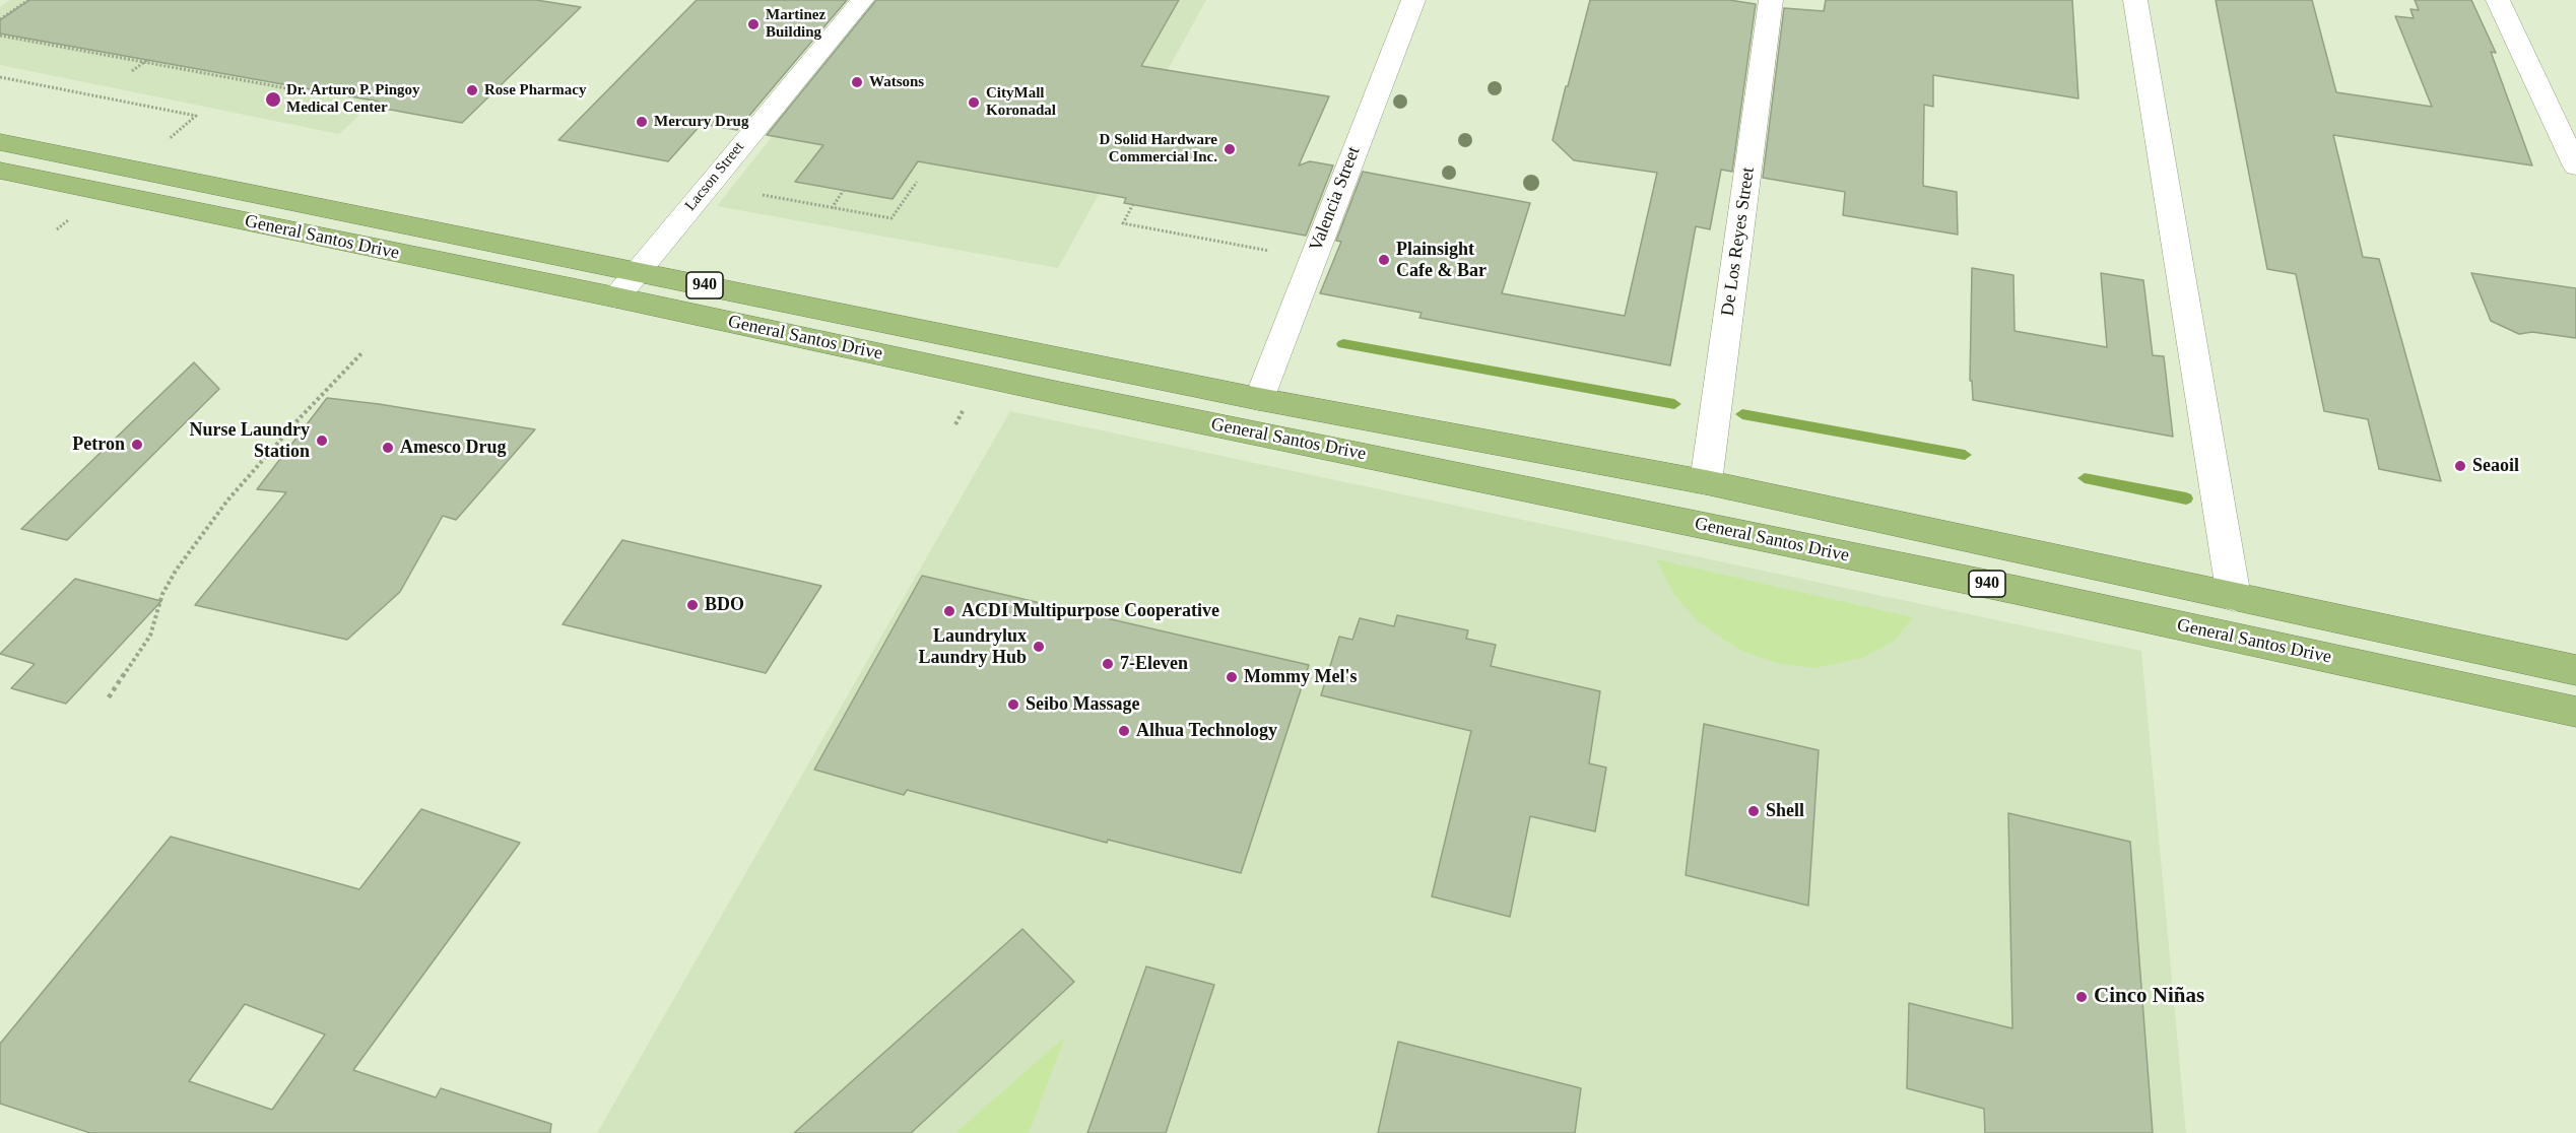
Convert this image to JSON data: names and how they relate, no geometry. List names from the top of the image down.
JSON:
{
  "streets": {
    "highway": ["General Santos Drive", "940"],
    "street": ["Lacson Street", "Valencia Street", "De Los Reyes Street"]
  },
  "crossings": [
    ["Lacson Street", "General Santos Drive"],
    ["Valencia Street", "General Santos Drive"],
    ["General Santos Drive", "De Los Reyes Street"]
  ],
  "places": [
    "Martinez Building",
    "Watsons",
    "Rose Pharmacy",
    "Dr. Arturo P. Pingoy Medical Center",
    "CityMall Koronadal",
    "Mercury Drug",
    "D Solid Hardware Commercial Inc.",
    "Plainsight Cafe & Bar",
    "Nurse Laundry Station",
    "Petron",
    "Amesco Drug",
    "Seaoil",
    "BDO",
    "ACDI Multipurpose Cooperative",
    "Laundrylux Laundry Hub",
    "7-Eleven",
    "Mommy Mel's",
    "Seibo Massage",
    "Alhua Technology",
    "Shell",
    "Cinco Niñas"
  ]
}
